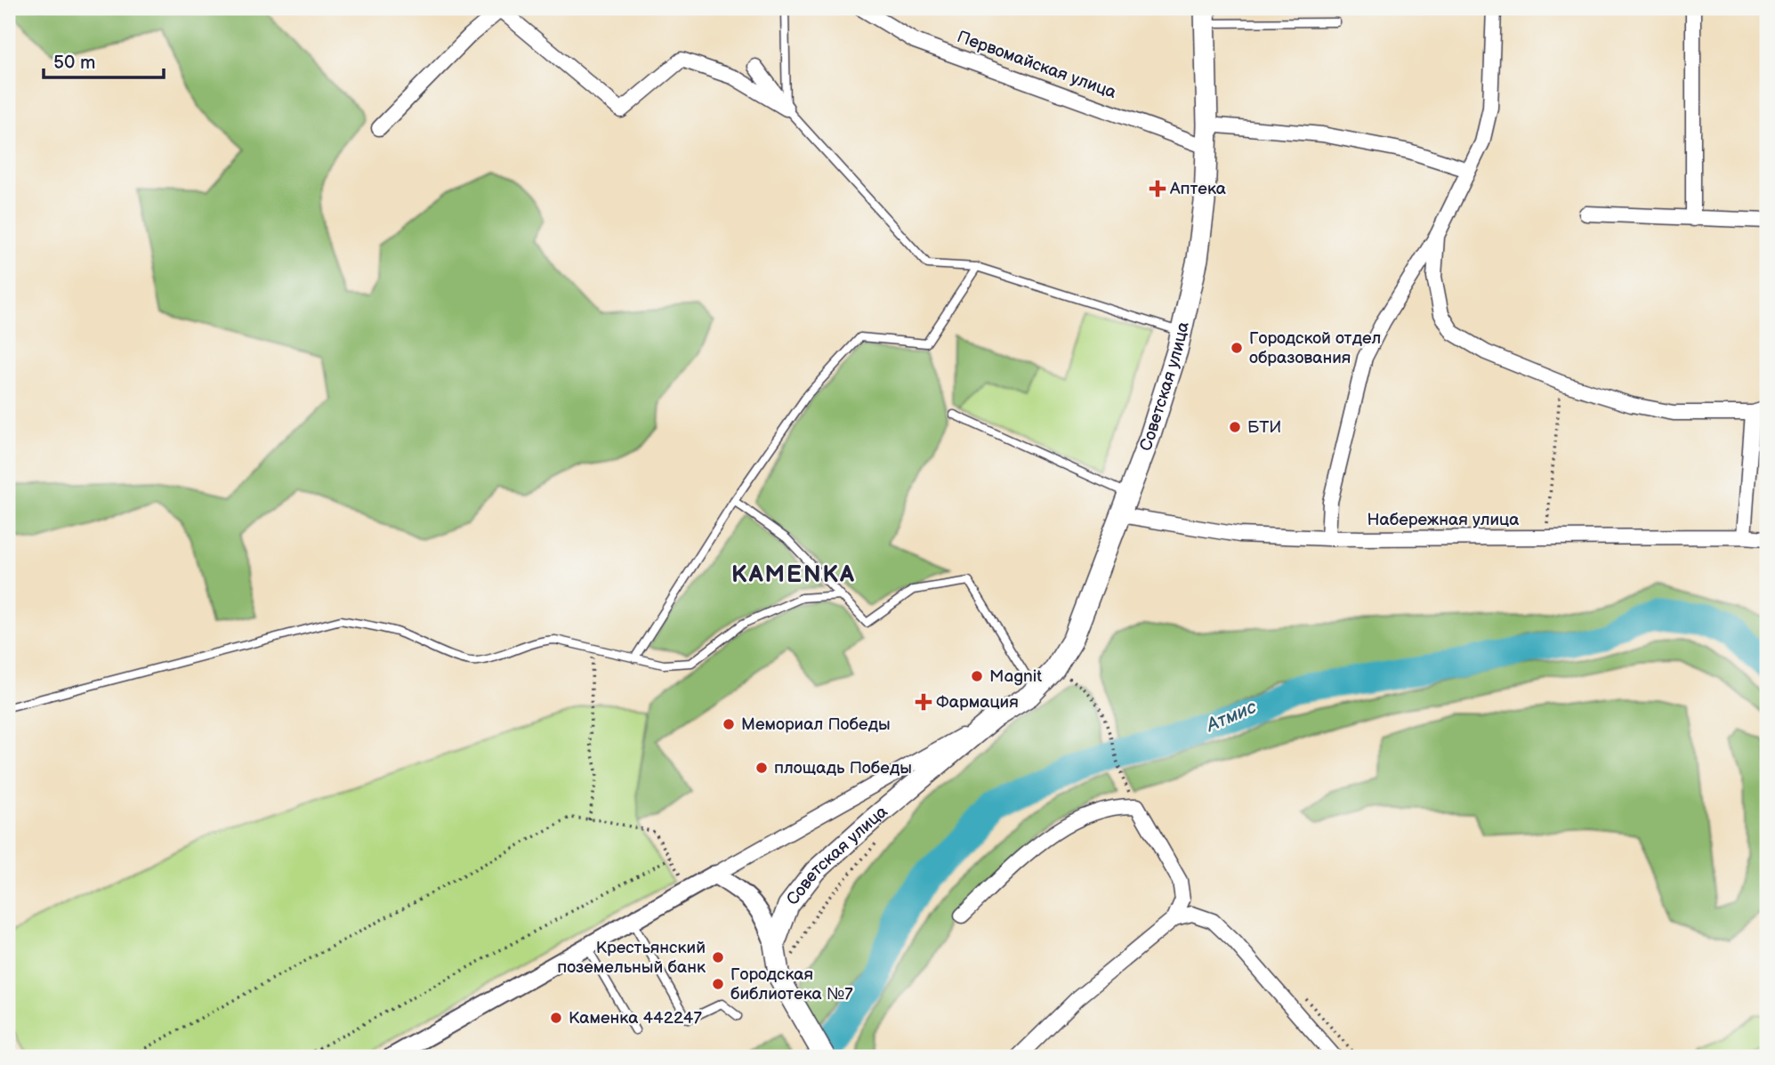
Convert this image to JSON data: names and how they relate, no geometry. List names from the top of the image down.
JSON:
{
  "streets": {
    "main road": ["Советская улица"],
    "street": ["Первомайская улица", "Набережная улица"]
  },
  "crossings": [
    ["Первомайская улица", "Советская улица"],
    ["Советская улица", "Набережная улица"]
  ],
  "districts": ["KAMENKA"],
  "water": ["Атмис"],
  "places": {
    "health": ["Аптека", "Фармация"],
    "other": [
      "Городской отдел образования",
      "БТИ",
      "Magnit",
      "Мемориал Победы",
      "площадь Победы",
      "Крестьянский поземельный банк",
      "Городская библиотека №7",
      "Каменка 442247"
    ]
  },
  "scale_bar": "50 m"
}
